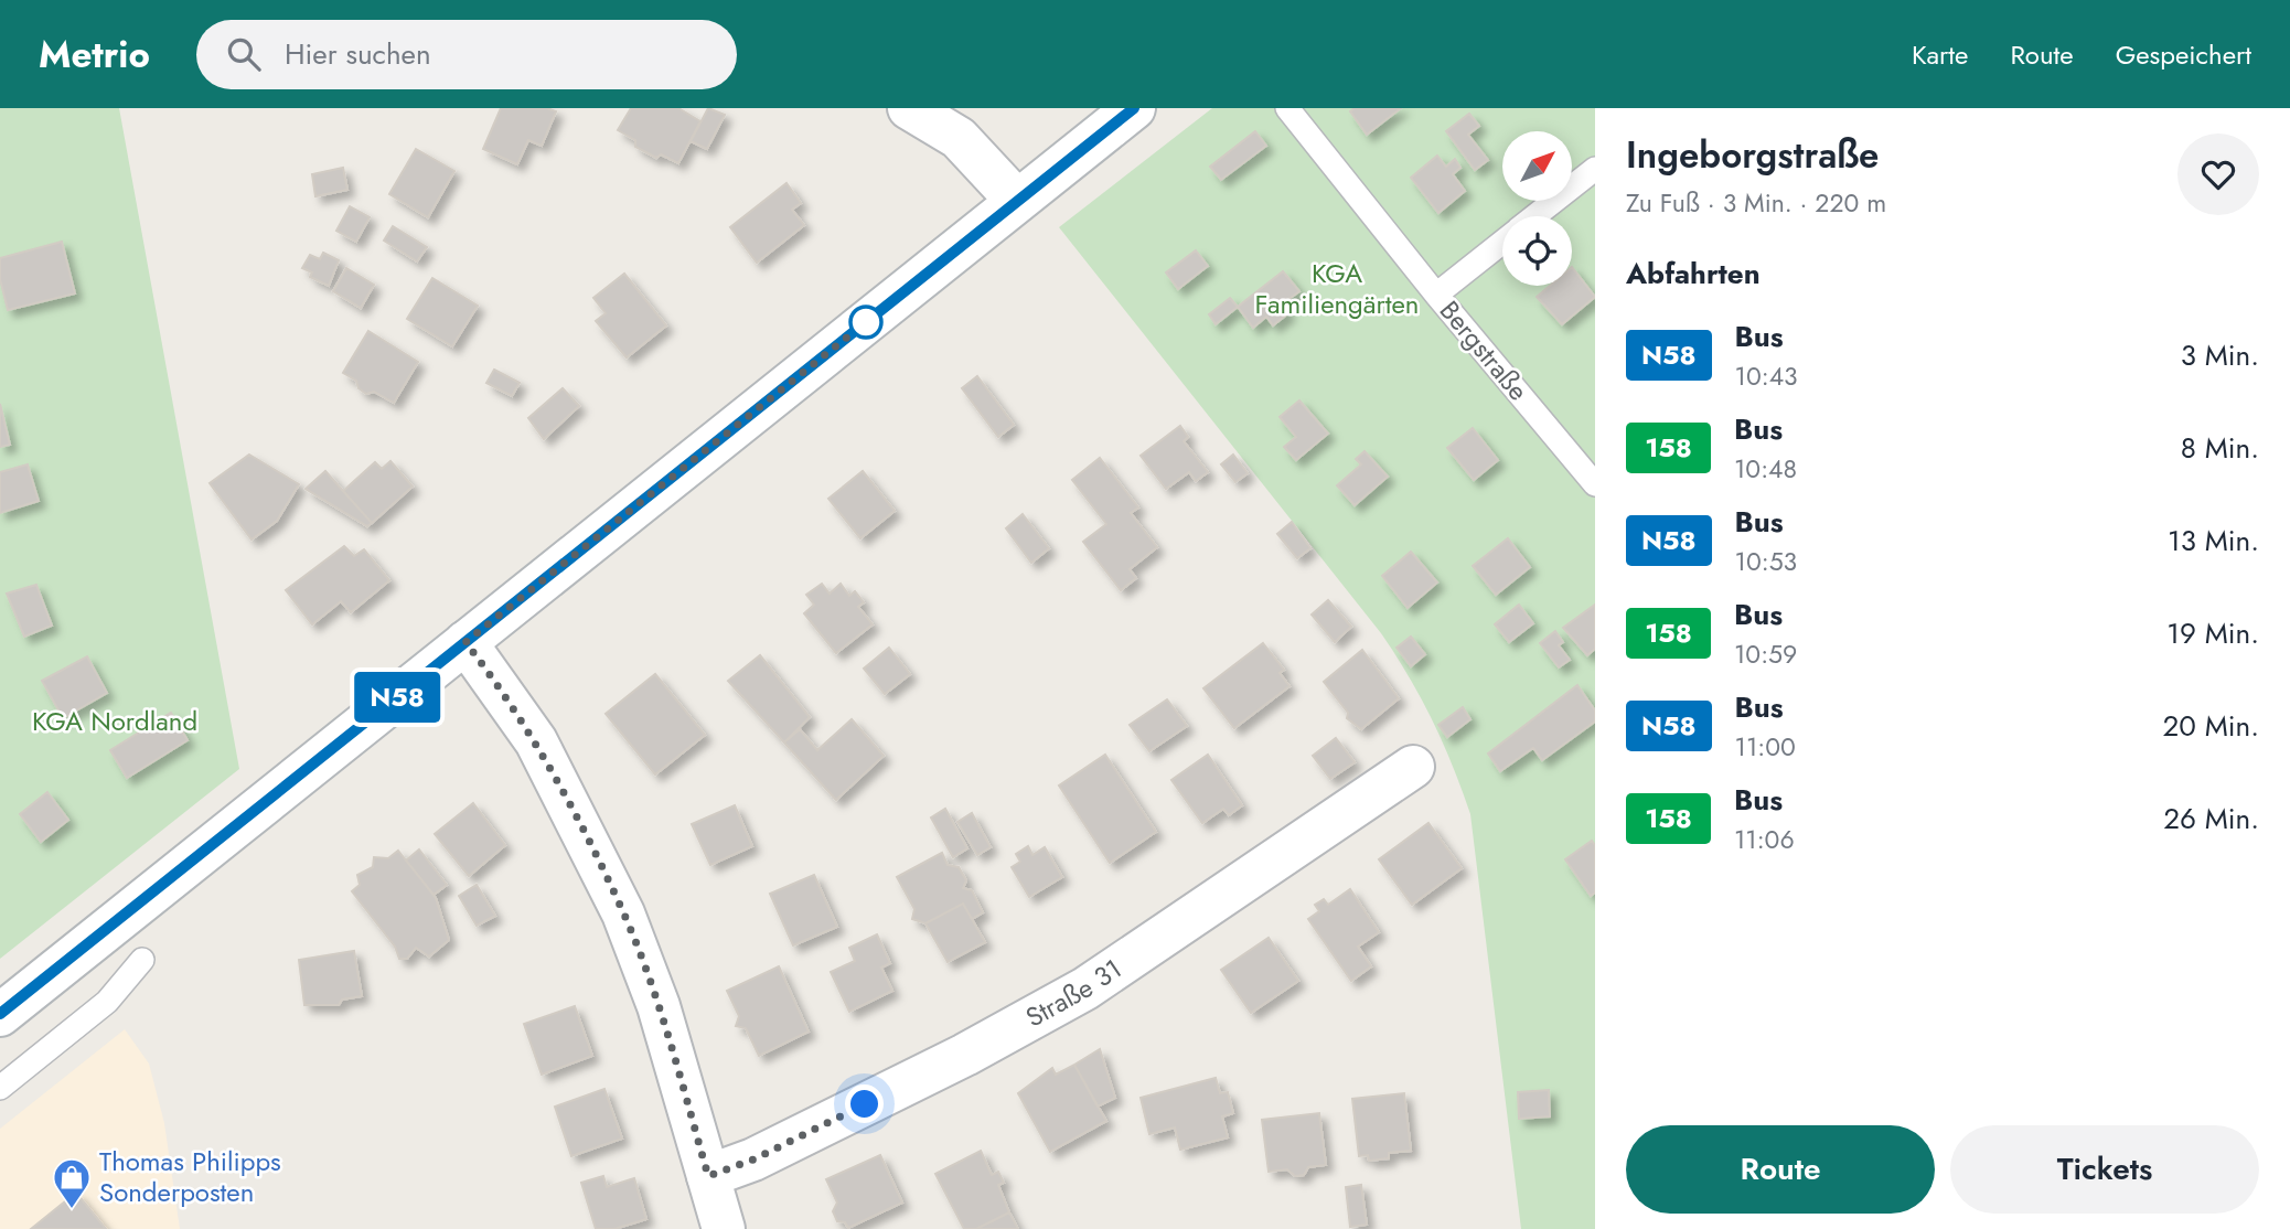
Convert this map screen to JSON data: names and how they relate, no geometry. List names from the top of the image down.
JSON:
{
  "streets": {
    "street": ["Straße 31"],
    "lane": ["Bergstraße"]
  },
  "parks": ["KGA Familiengärten", "KGA Nordland"],
  "places": {
    "shop": ["Thomas Philipps Sonderposten"]
  },
  "lines": ["bus line N58"],
  "north": "top right",
  "page": {
    "header": "Metrio",
    "search": "Hier suchen",
    "nav": ["Karte", "Route", "Gespeichert"],
    "on_map": "N58",
    "heading": [
      ["Ingeborgstraße", "Zu Fuß · 3 Min. · 220 m"],
      "Abfahrten"
    ],
    "list": [
      {
        "mark": "N58",
        "name": "Bus",
        "note": "10:43",
        "value": "3 Min."
      },
      {
        "mark": "158",
        "name": "Bus",
        "note": "10:48",
        "value": "8 Min."
      },
      {
        "mark": "N58",
        "name": "Bus",
        "note": "10:53",
        "value": "13 Min."
      },
      {
        "mark": "158",
        "name": "Bus",
        "note": "10:59",
        "value": "19 Min."
      },
      {
        "mark": "N58",
        "name": "Bus",
        "note": "11:00",
        "value": "20 Min."
      },
      {
        "mark": "158",
        "name": "Bus",
        "note": "11:06",
        "value": "26 Min."
      }
    ],
    "buttons": ["Route", "Tickets"]
  }
}
